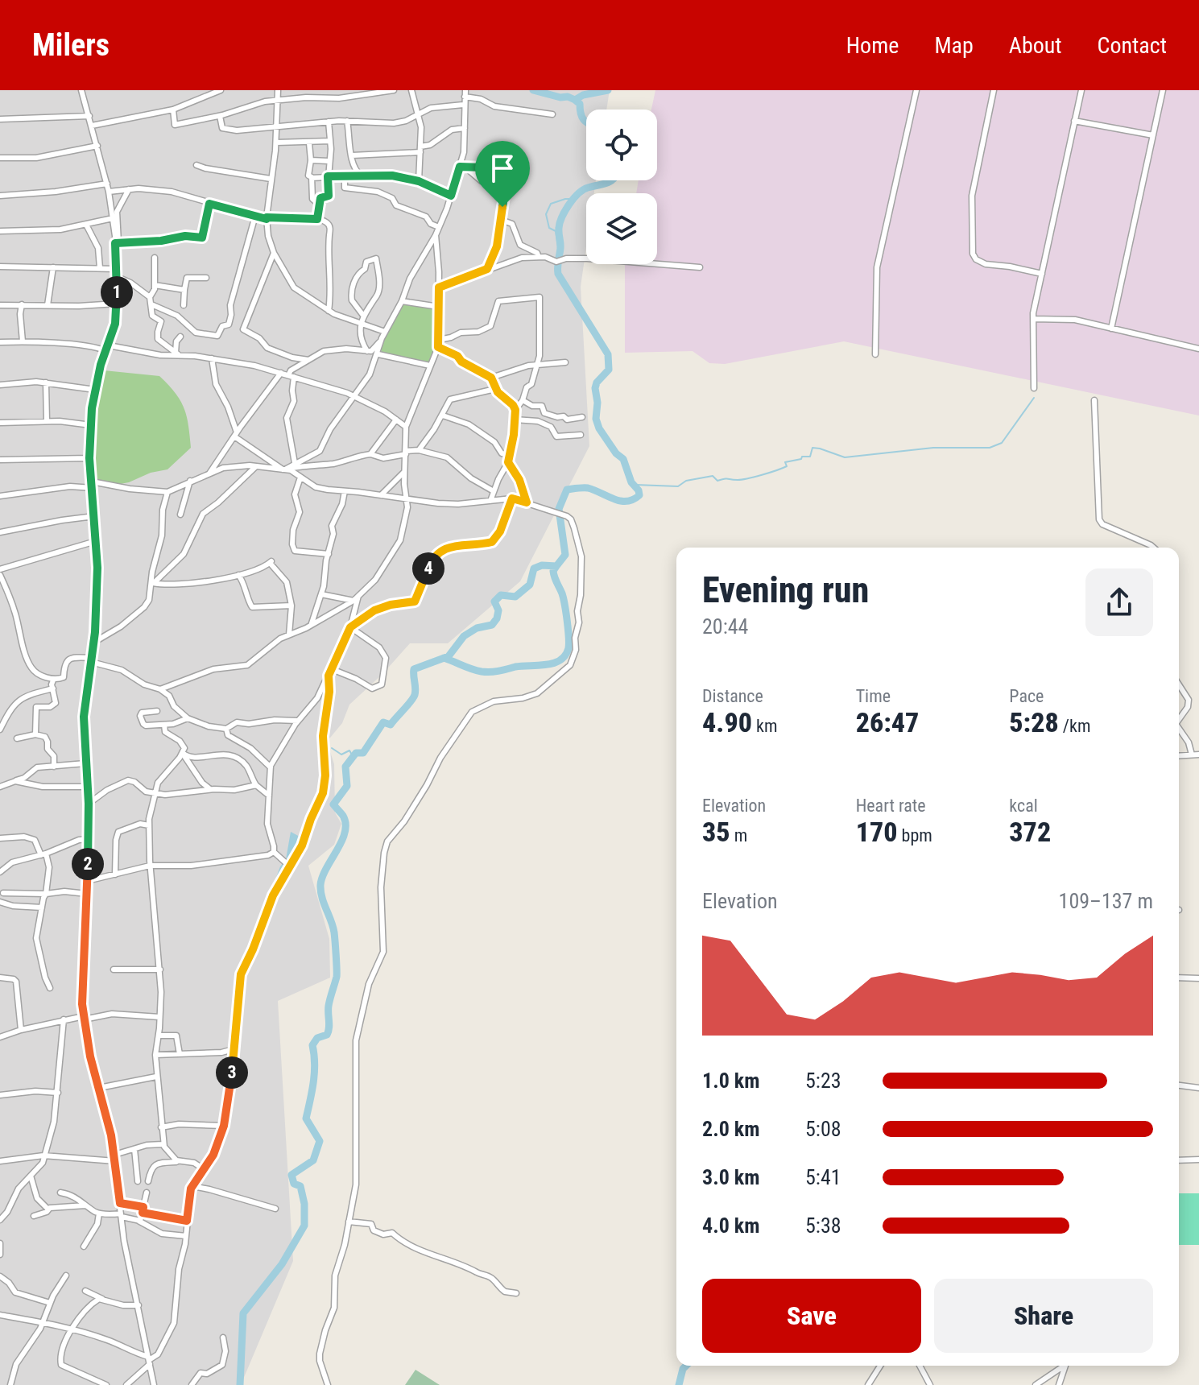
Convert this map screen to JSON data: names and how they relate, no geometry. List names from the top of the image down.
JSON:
{
  "page": {
    "header": "Milers",
    "nav": [
      "Home",
      "Map",
      "About",
      "Contact"
    ],
    "pins": [
      "1",
      "4",
      "2",
      "3"
    ],
    "heading": ["Evening run", "20:44"],
    "stats": [
      ["Distance", "4.90 km"],
      ["Time", "26:47"],
      ["Pace", "5:28 /km"],
      ["Elevation", "35 m"],
      ["Heart rate", "170 bpm"],
      ["kcal", "372"]
    ],
    "chart": ["Elevation", "109–137 m"],
    "list": [
      {
        "name": "1.0 km",
        "note": "5:23"
      },
      {
        "name": "2.0 km",
        "note": "5:08"
      },
      {
        "name": "3.0 km",
        "note": "5:41"
      },
      {
        "name": "4.0 km",
        "note": "5:38"
      }
    ],
    "buttons": ["Save", "Share"]
  }
}
